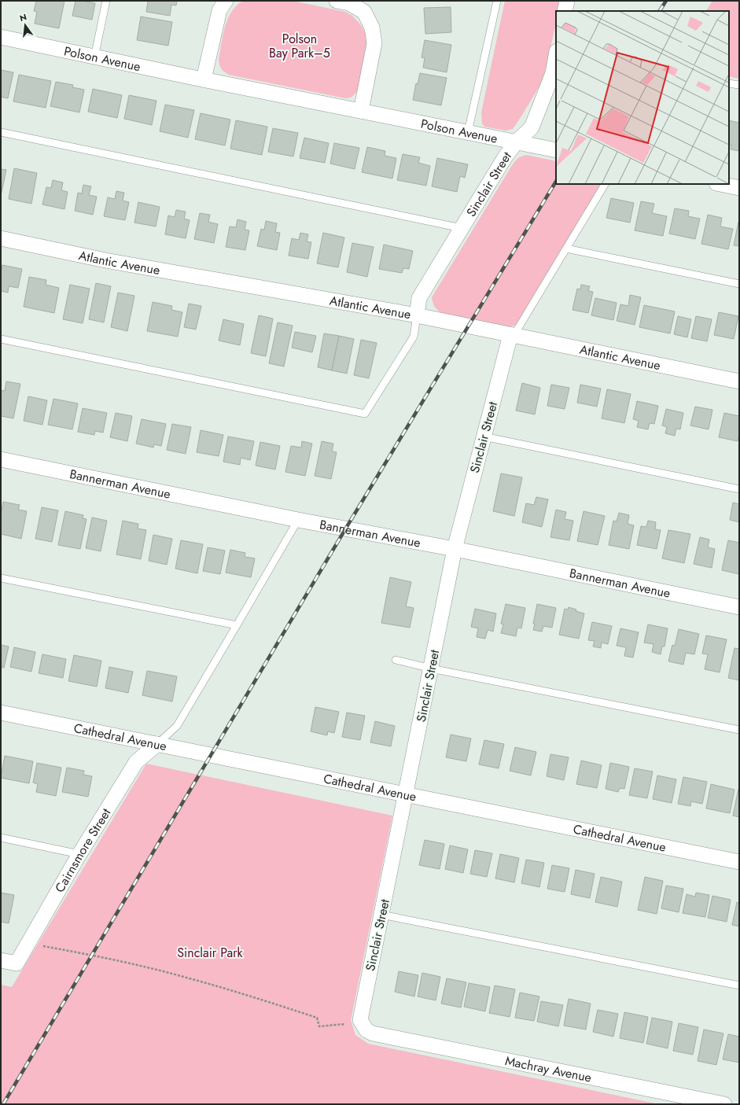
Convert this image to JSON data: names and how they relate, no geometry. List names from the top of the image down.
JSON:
{
  "streets": {
    "street": [
      "Polson Avenue",
      "Sinclair Street",
      "Atlantic Avenue",
      "Bannerman Avenue",
      "Cathedral Avenue",
      "Cairnsmore Street",
      "Machray Avenue"
    ]
  },
  "crossings": [
    ["Polson Avenue", "Sinclair Street"],
    ["Sinclair Street", "Atlantic Avenue"],
    ["Sinclair Street", "Bannerman Avenue"],
    ["Sinclair Street", "Cathedral Avenue"],
    ["Sinclair Street", "Machray Avenue"],
    ["Cathedral Avenue", "Cairnsmore Street"]
  ],
  "parks": ["Polson Bay Park–5", "Sinclair Park"],
  "north": "top"
}
